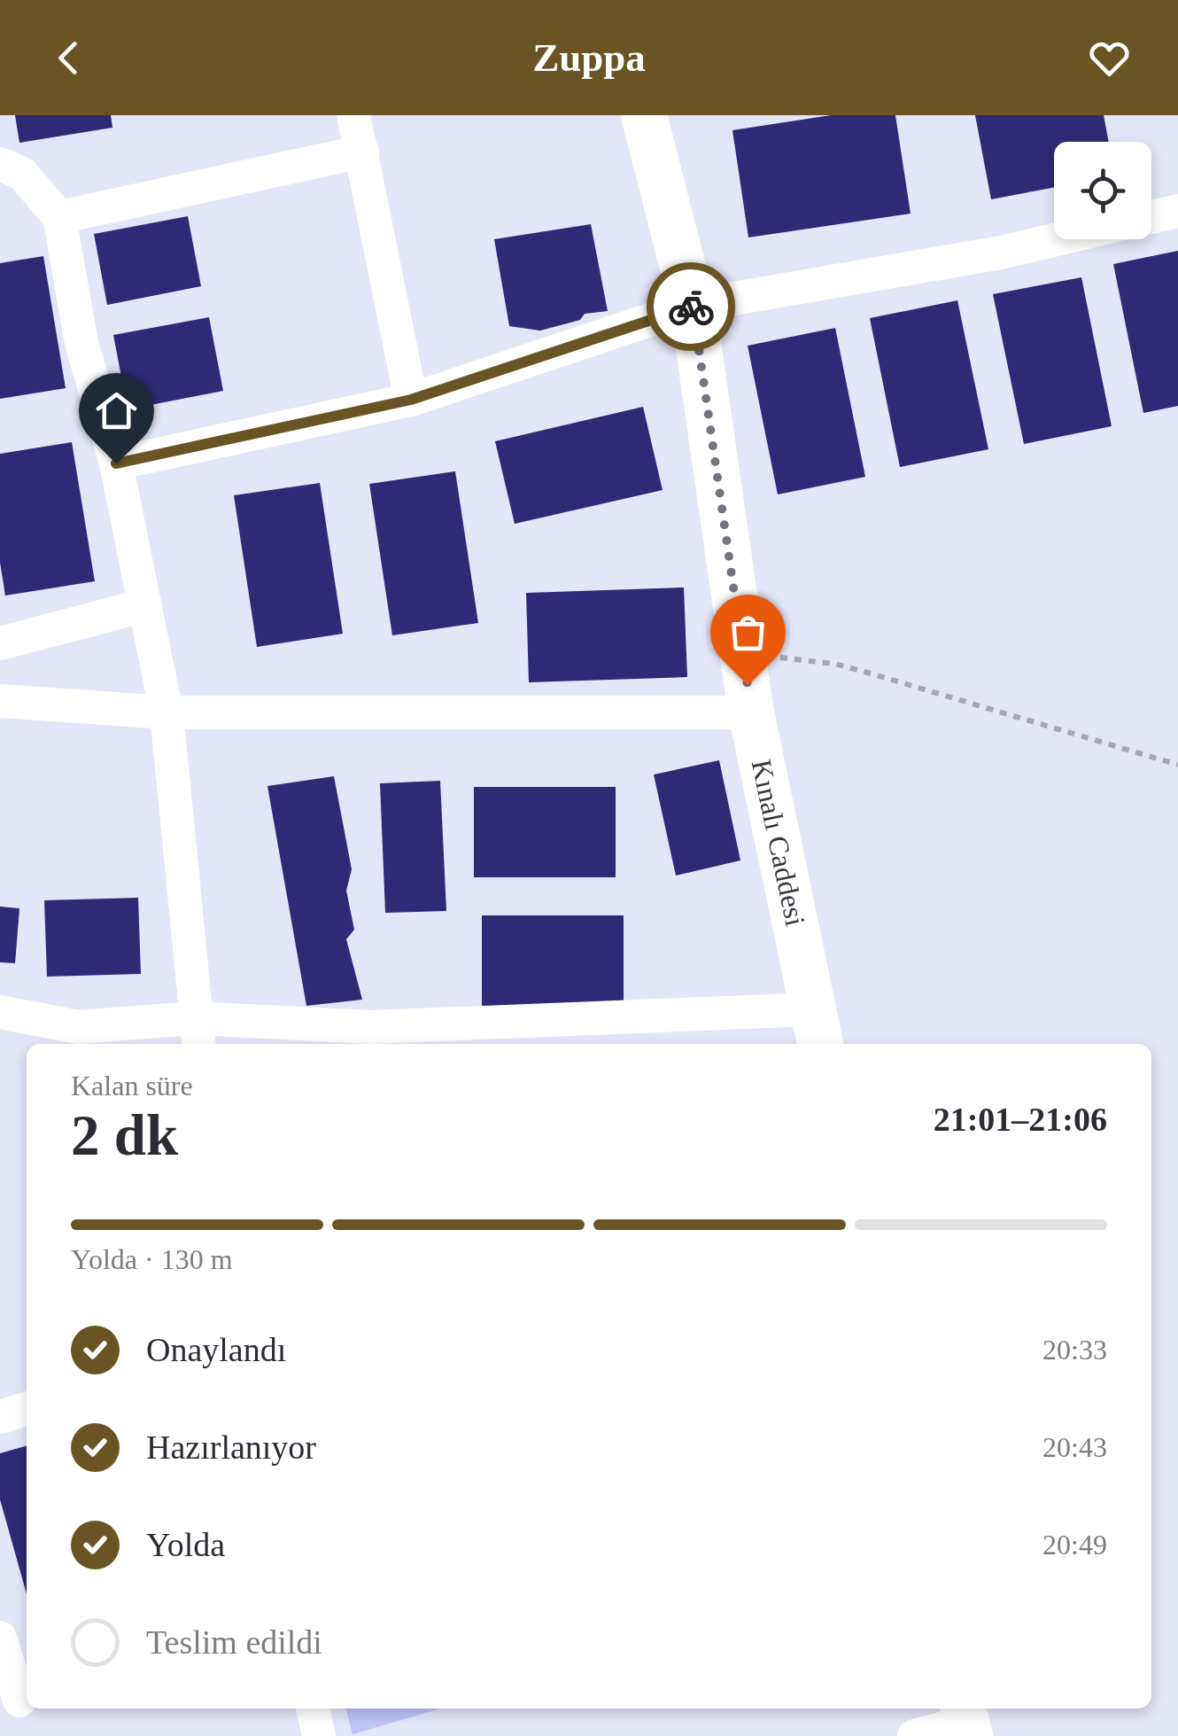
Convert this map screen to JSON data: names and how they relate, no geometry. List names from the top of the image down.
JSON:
{
  "streets": {
    "street": ["Kınalı Caddesi"]
  },
  "page": {
    "header": "Zuppa",
    "heading": ["2 dk", "Kalan süre", "21:01–21:06"],
    "bar": "Yolda · 130 m",
    "list": [
      ["Onaylandı", "20:33"],
      ["Hazırlanıyor", "20:43"],
      ["Yolda", "20:49"],
      "Teslim edildi"
    ]
  }
}
